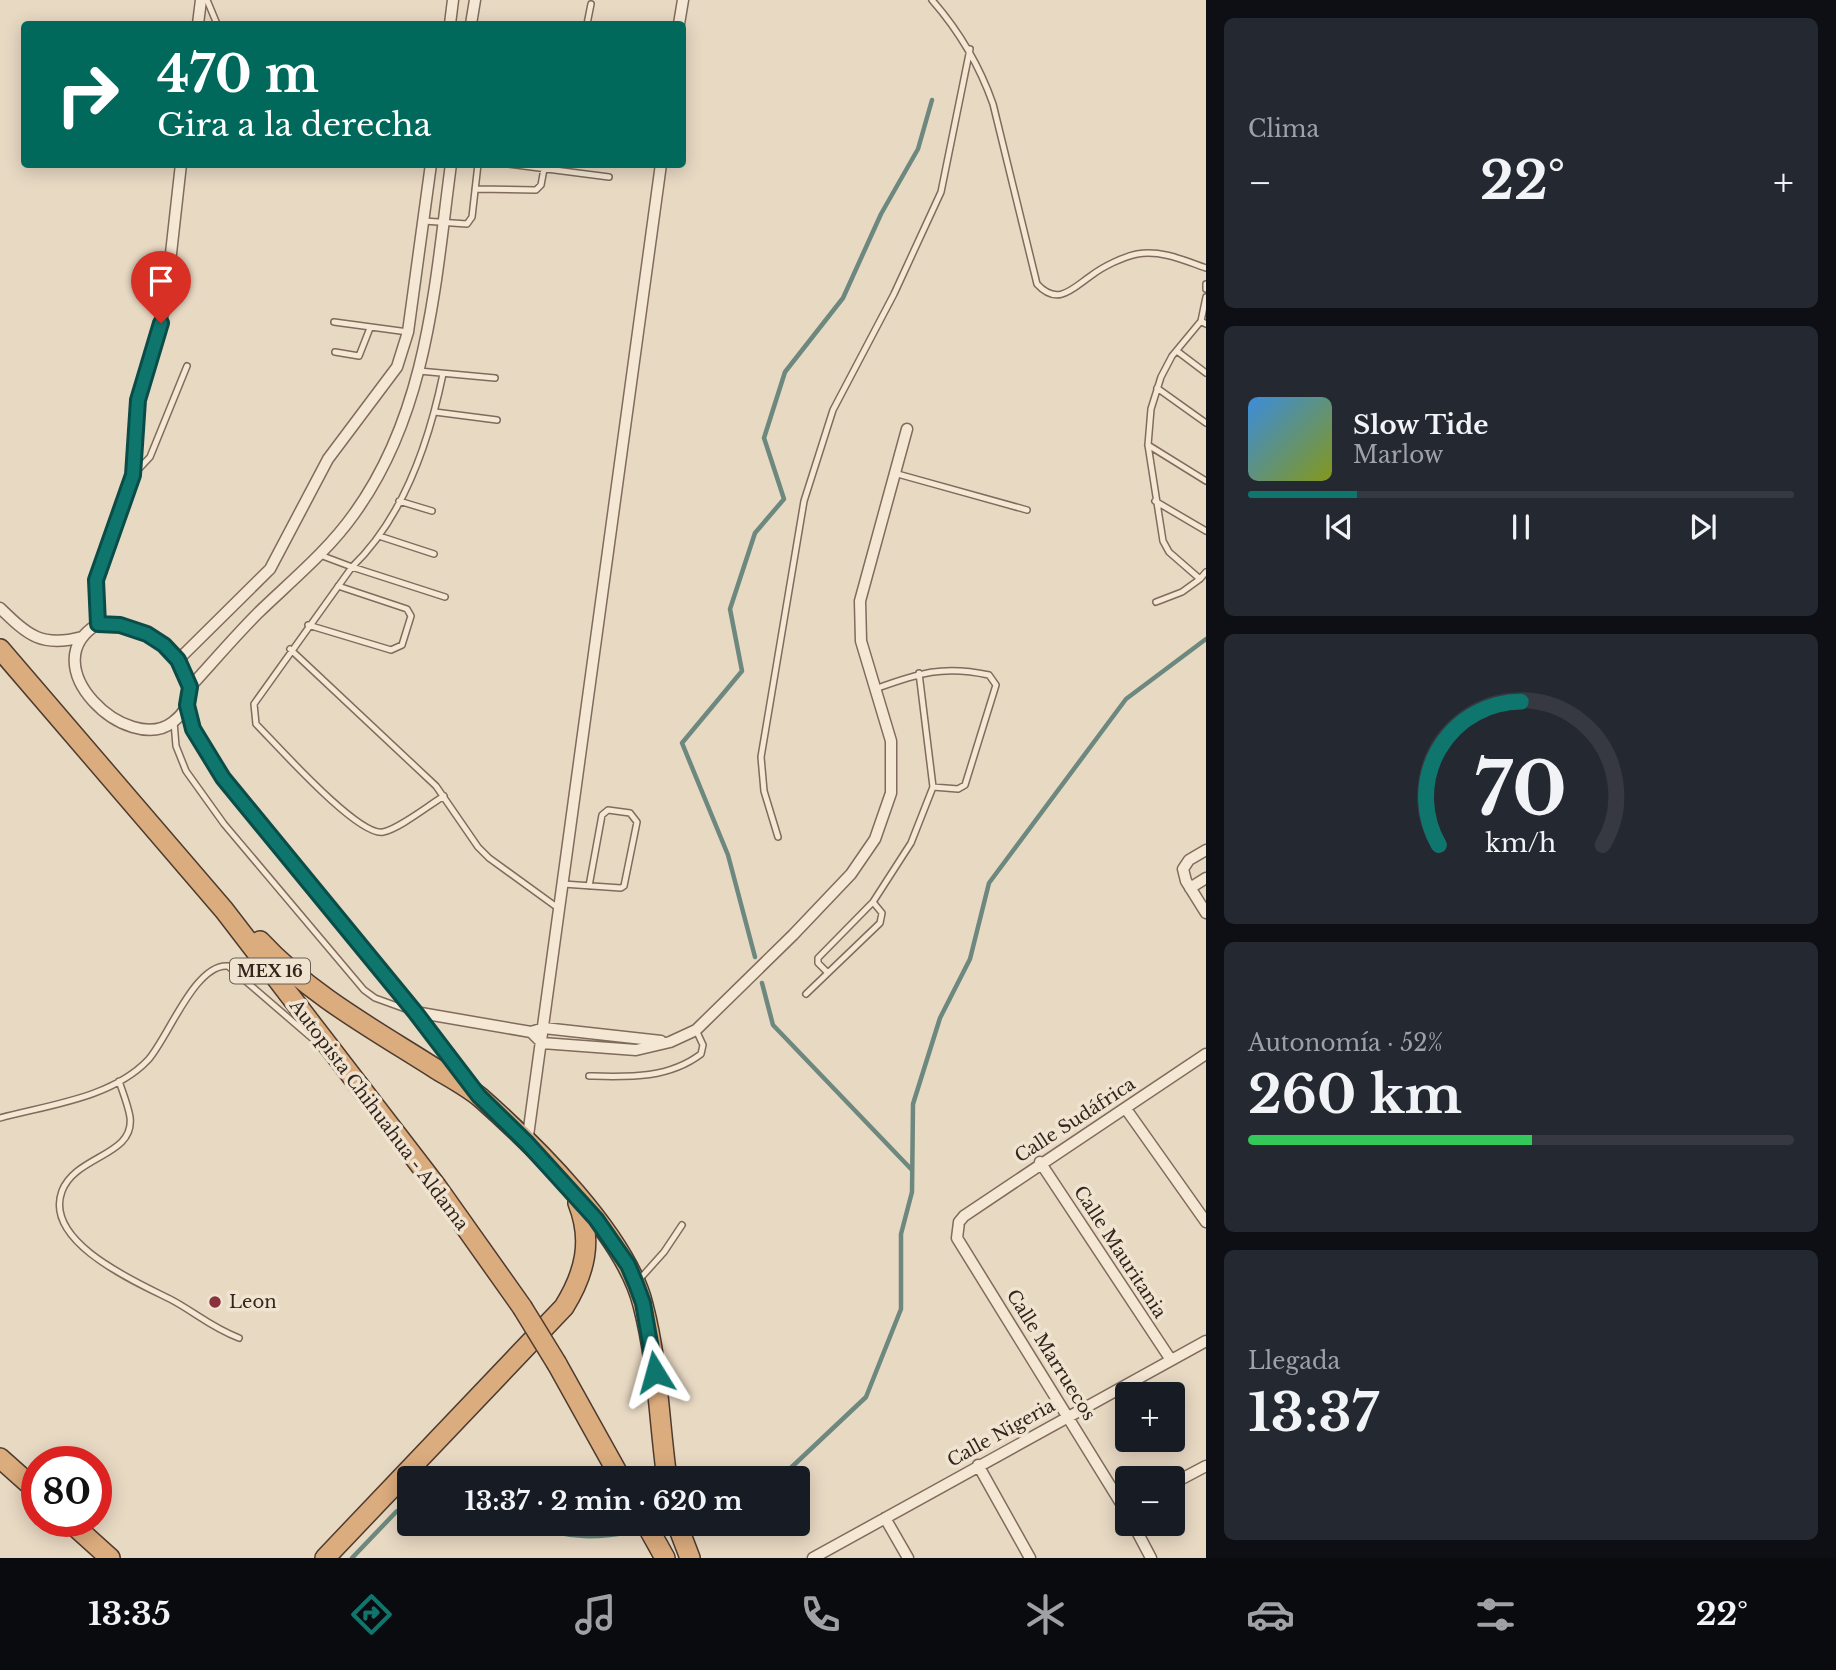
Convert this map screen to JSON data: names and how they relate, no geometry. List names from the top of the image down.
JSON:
{
  "streets": {
    "highway": ["MEX 16", "Autopista Chihuahua - Aldama"],
    "street": [
      "Calle Sudáfrica",
      "Calle Mauritania",
      "Calle Marruecos",
      "Calle Nigeria"
    ]
  },
  "crossings": [
    ["Calle Sudáfrica", "Calle Mauritania"],
    ["Calle Sudáfrica", "Calle Marruecos"],
    ["Calle Mauritania", "Calle Nigeria"],
    ["Calle Marruecos", "Calle Nigeria"]
  ],
  "places": ["Leon"],
  "page": {
    "tile": [
      "Clima",
      ["Autonomía · 52%", "260 km"],
      ["Llegada", "13:37"]
    ],
    "turn": ["470 m", "Gira a la derecha"],
    "heat": ["−", "22°", "+"],
    "song": ["Slow Tide", "Marlow"],
    "map_buttons": ["+", "−"],
    "limit": "80",
    "trip": "13:37 · 2 min · 620 m",
    "tabs": ["13:35", "22°"],
    "gauge": ["70", "km/h"]
  }
}
